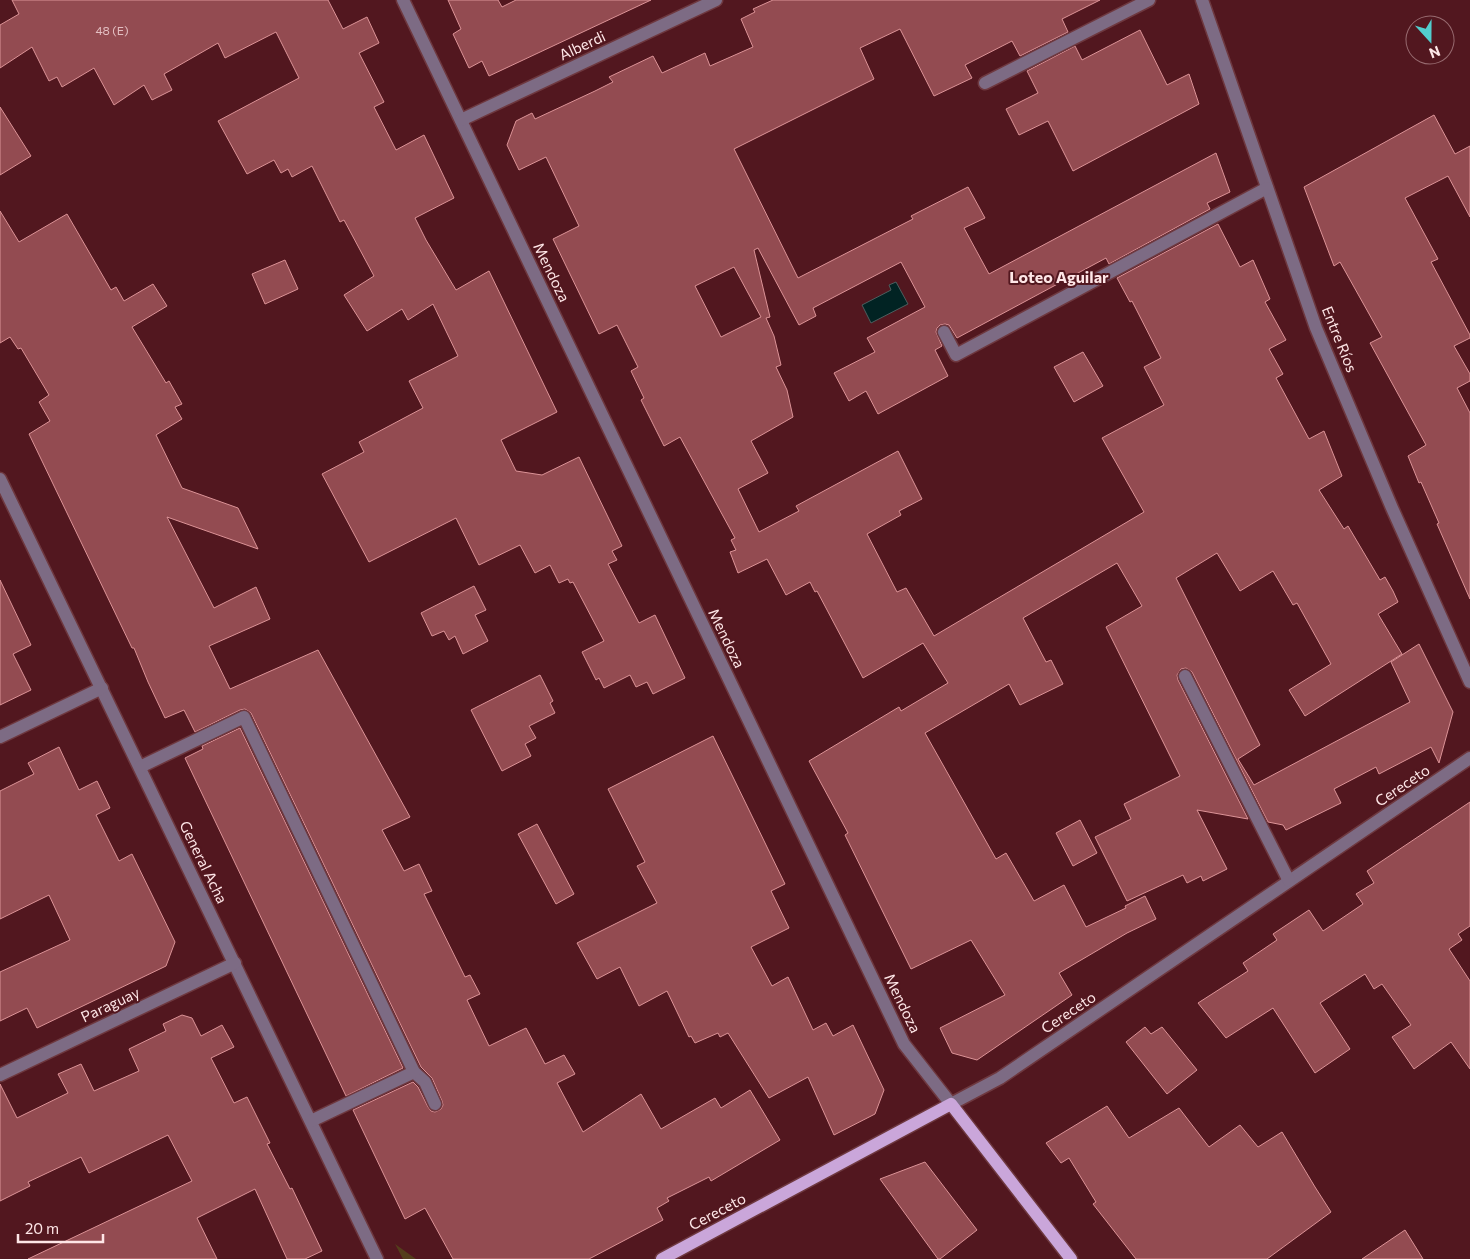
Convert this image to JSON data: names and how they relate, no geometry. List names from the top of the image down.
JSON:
{
  "streets": {
    "main road": ["Mendoza", "Cereceto"],
    "street": [
      "Alberdi",
      "Entre Ríos",
      "General Acha",
      "Paraguay"
    ]
  },
  "crossings": [
    ["Alberdi", "Mendoza"],
    ["Mendoza", "Cereceto"],
    ["General Acha", "Paraguay"]
  ],
  "districts": ["Loteo Aguilar"],
  "house_numbers": ["48 (E)"],
  "scale_bar": "20 m",
  "north": "bottom"
}
